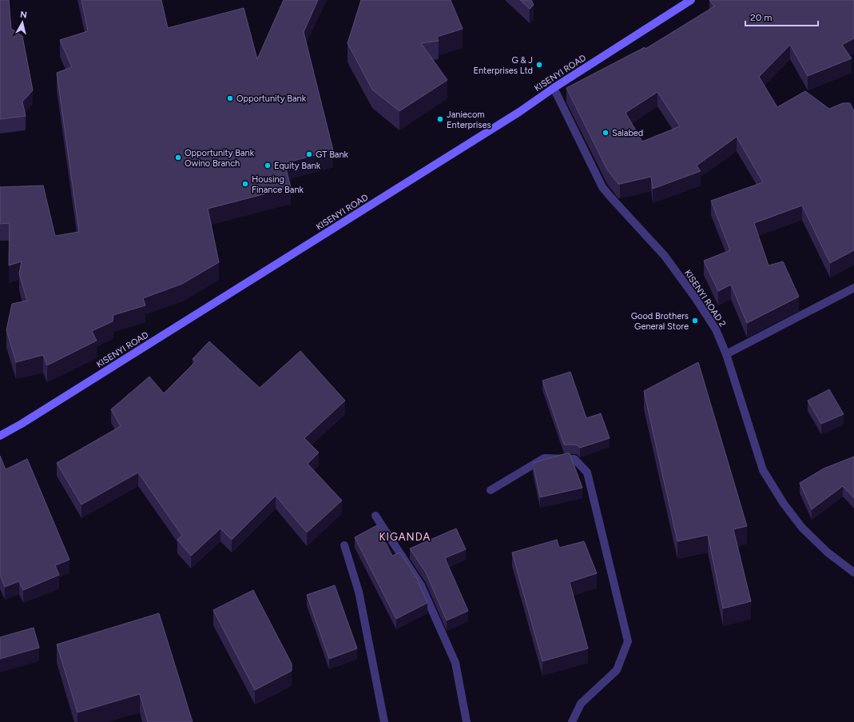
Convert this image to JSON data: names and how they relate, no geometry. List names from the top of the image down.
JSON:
{
  "streets": {
    "main road": ["KISENYI ROAD"],
    "street": ["KISENYI ROAD 2"]
  },
  "crossings": [
    ["KISENYI ROAD", "KISENYI ROAD 2"]
  ],
  "districts": ["KIGANDA"],
  "places": [
    "G & J Enterprises Ltd",
    "Opportunity Bank",
    "Janiecom Enterprises",
    "Salabed",
    "GT Bank",
    "Opportunity Bank Owino Branch",
    "Equity Bank",
    "Housing Finance Bank",
    "Good Brothers General Store"
  ],
  "scale_bar": "20 m",
  "north": "top"
}
